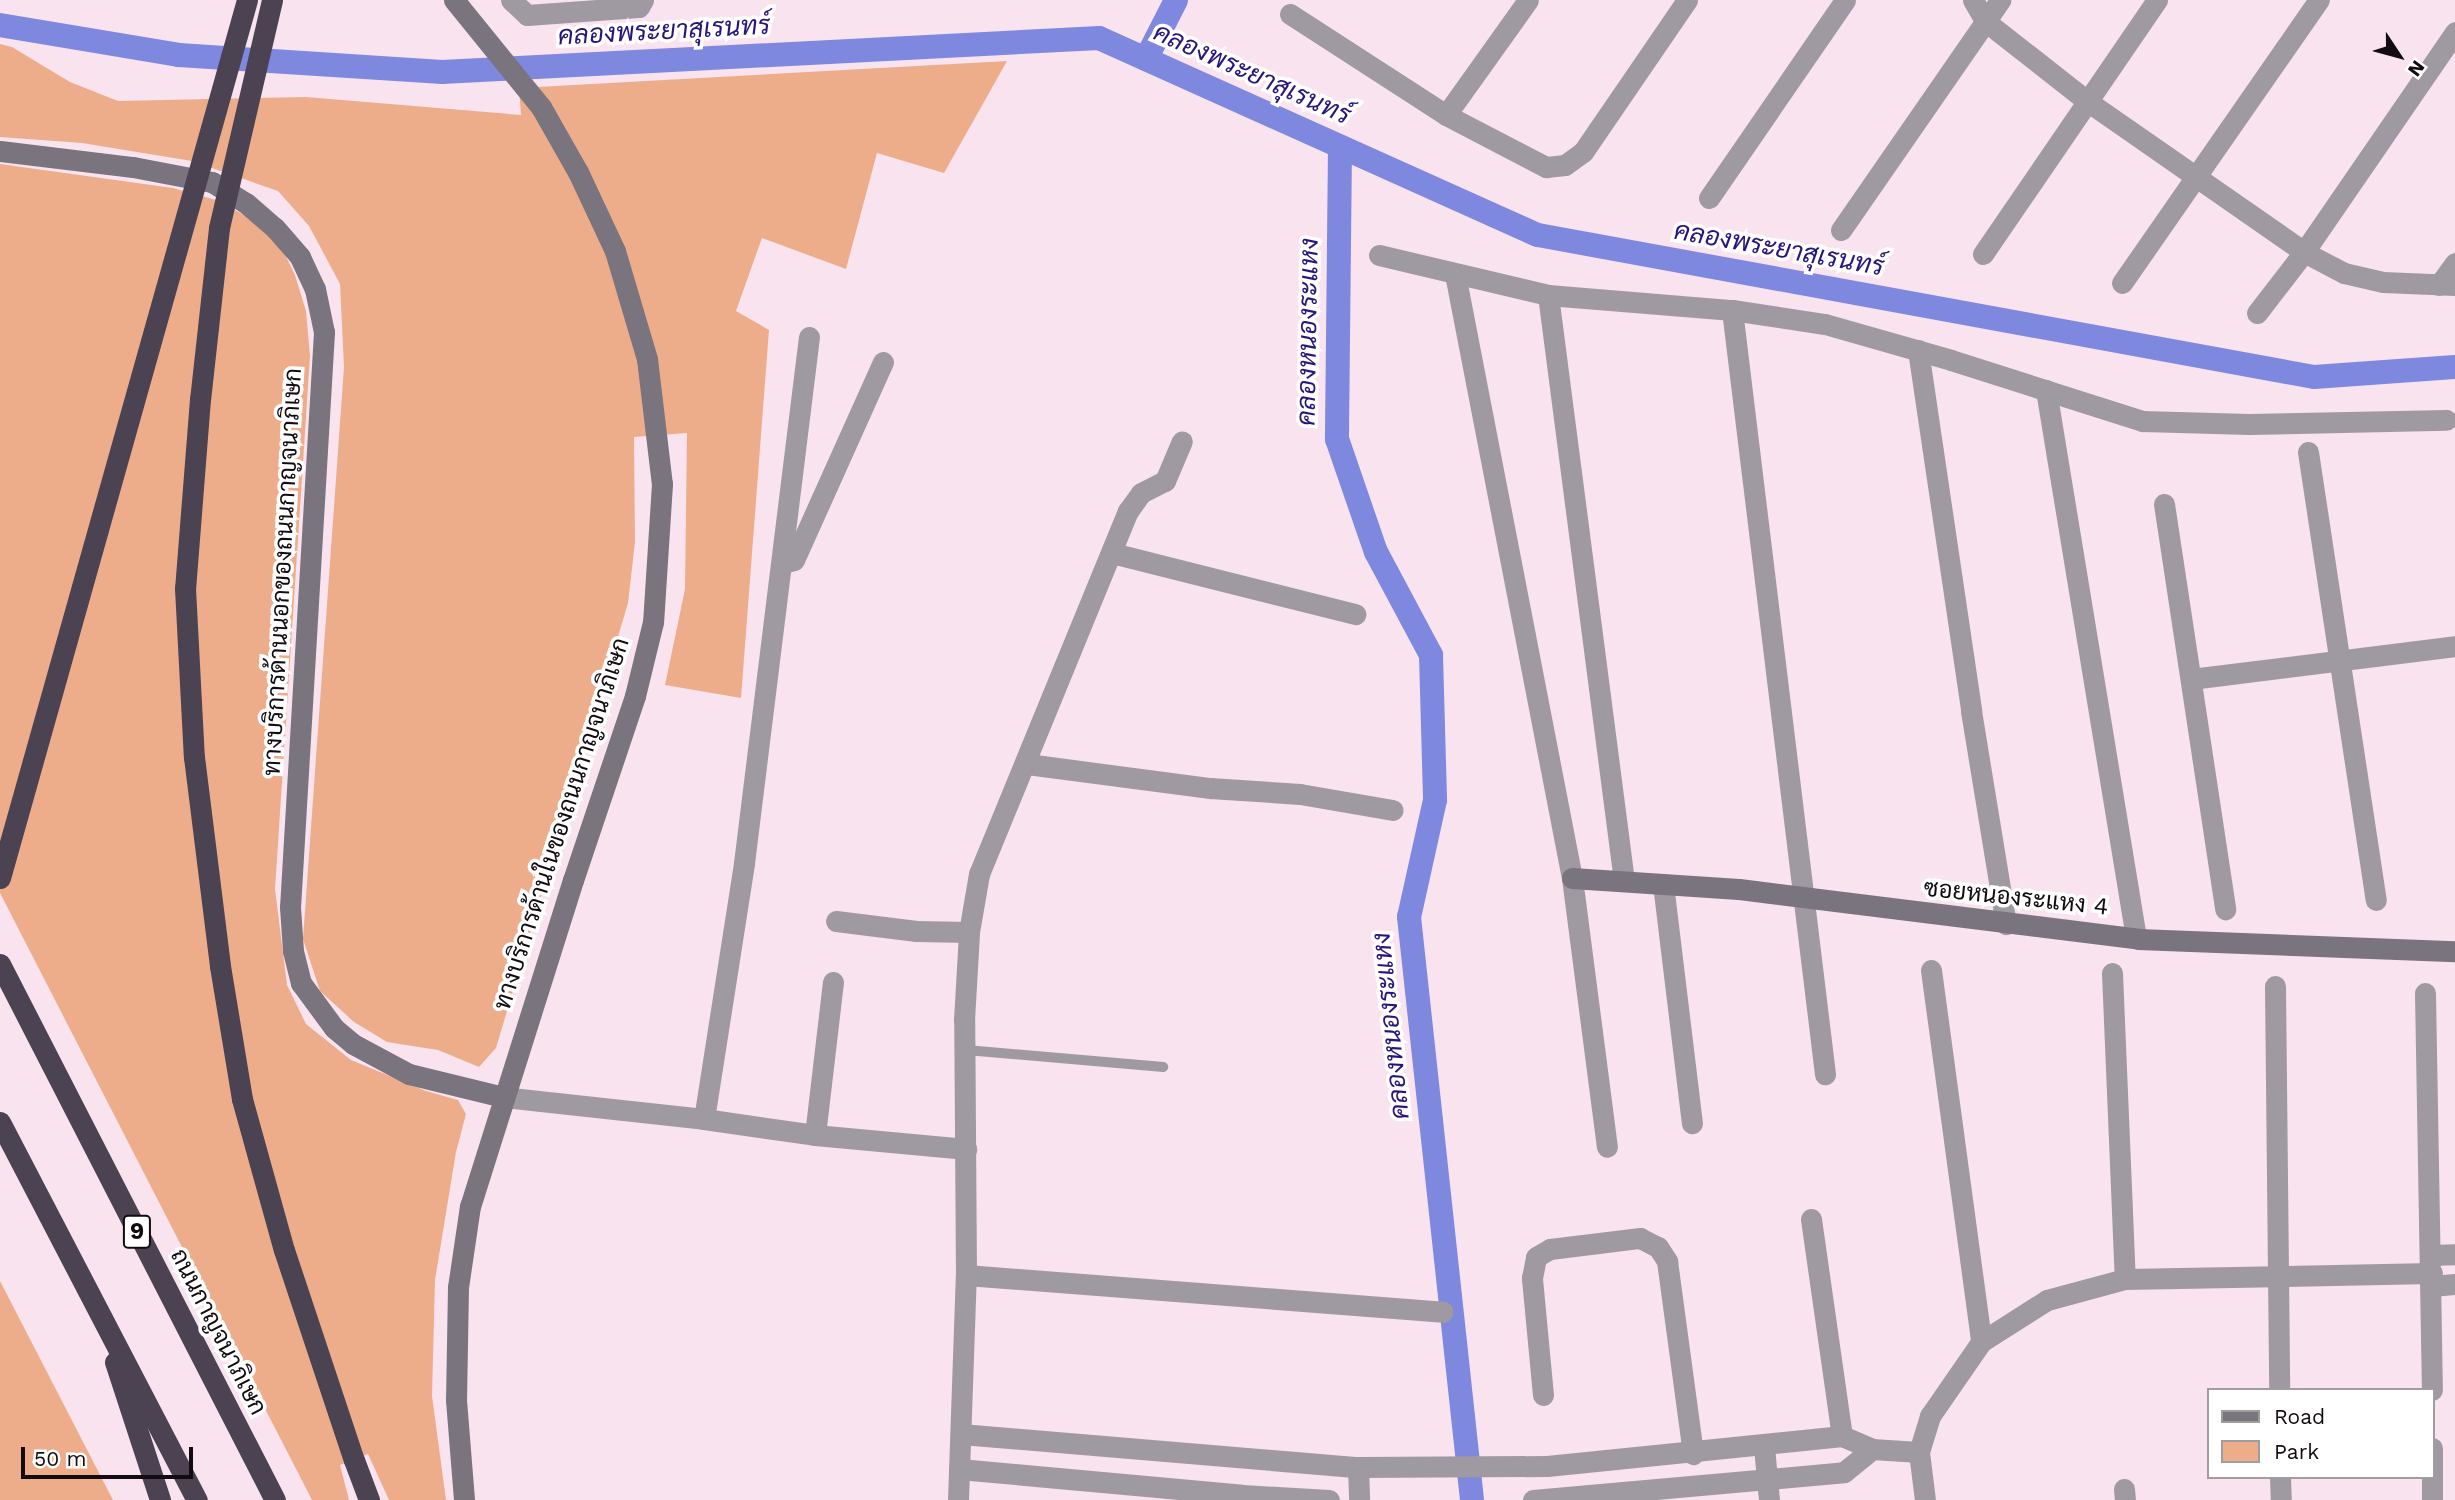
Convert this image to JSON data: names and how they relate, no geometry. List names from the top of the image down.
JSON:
{
  "streets": {
    "highway": ["9", "ถนนกาญจนาภิเษก"],
    "main road": ["ทางบริการด้านนอกของถนนกาญจนาภิเษก", "ทางบริการด้านในของถนนกาญจนาภิเษก", "ซอยหนองระแหง 4"]
  },
  "crossings": [
    ["ทางบริการด้านนอกของถนนกาญจนาภิเษก", "ทางบริการด้านในของถนนกาญจนาภิเษก"]
  ],
  "water": ["คลองพระยาสุเรนทร์", "คลองหนองระแหง"],
  "legend": ["Road", "Park"],
  "scale_bar": "50 m",
  "north": "bottom right"
}
